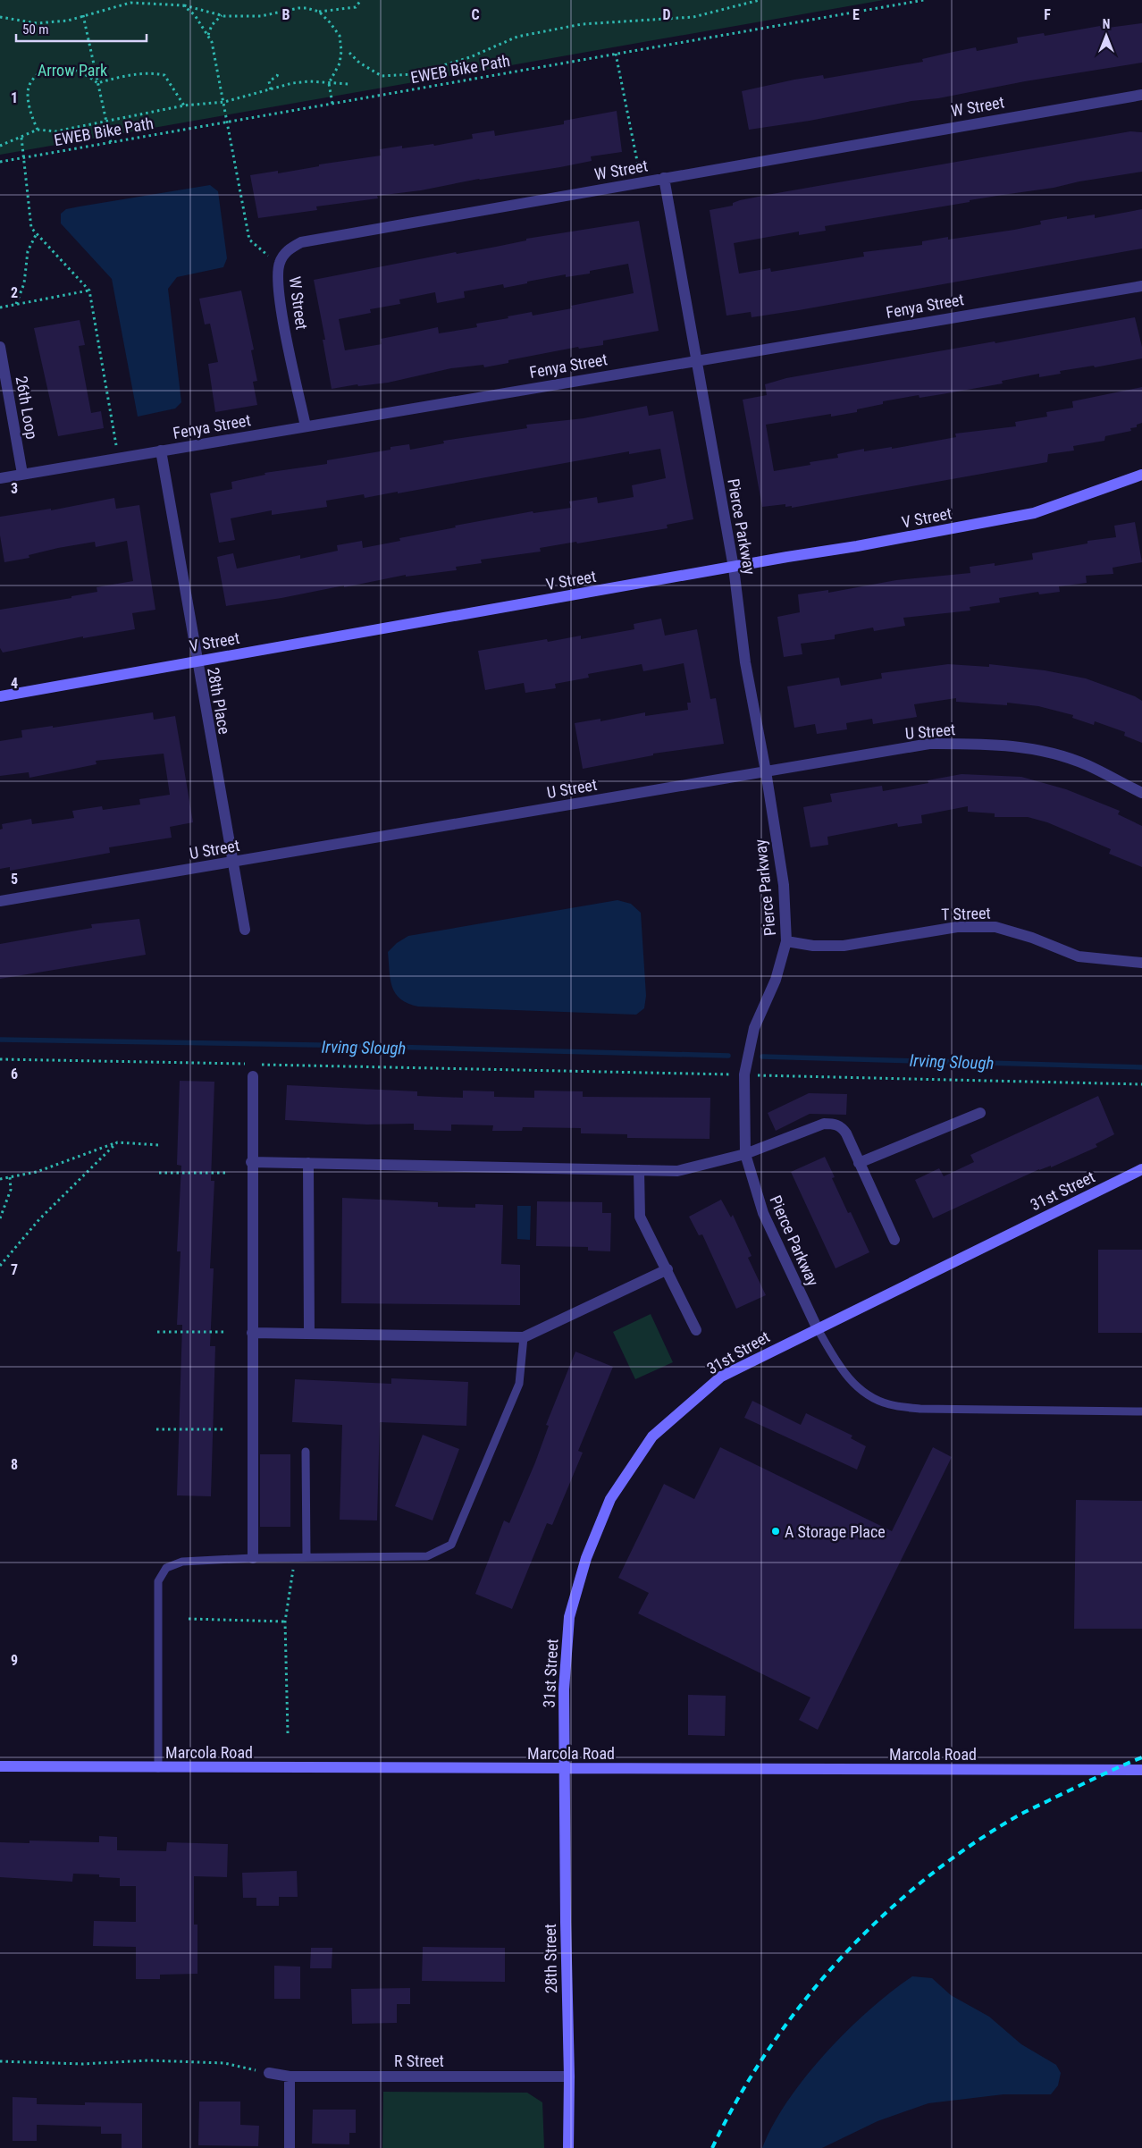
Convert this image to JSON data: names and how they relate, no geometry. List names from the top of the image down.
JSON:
{
  "streets": {
    "street": [
      "W Street",
      "Fenya Street",
      "26th Loop",
      "V Street",
      "Pierce Parkway",
      "28th Place",
      "U Street",
      "T Street",
      "31st Street",
      "Marcola Road",
      "28th Street",
      "R Street"
    ],
    "path": ["EWEB Bike Path"]
  },
  "crossings": [
    ["W Street", "Fenya Street"],
    ["W Street", "Pierce Parkway"],
    ["Fenya Street", "26th Loop"],
    ["Fenya Street", "Pierce Parkway"],
    ["Fenya Street", "28th Place"],
    ["V Street", "Pierce Parkway"],
    ["V Street", "28th Place"],
    ["Pierce Parkway", "U Street"],
    ["Pierce Parkway", "T Street"],
    ["Pierce Parkway", "31st Street"],
    ["28th Place", "U Street"],
    ["31st Street", "Marcola Road"],
    ["31st Street", "28th Street"],
    ["Marcola Road", "28th Street"],
    ["28th Street", "R Street"]
  ],
  "water": ["Irving Slough"],
  "parks": ["Arrow Park"],
  "places": ["A Storage Place"],
  "scale_bar": "50 m",
  "north": "top",
  "grid": {
    "columns": [
      "B",
      "C",
      "D",
      "E",
      "F"
    ],
    "rows": [
      "1",
      "2",
      "3",
      "4",
      "5",
      "6",
      "7",
      "8",
      "9"
    ]
  }
}
